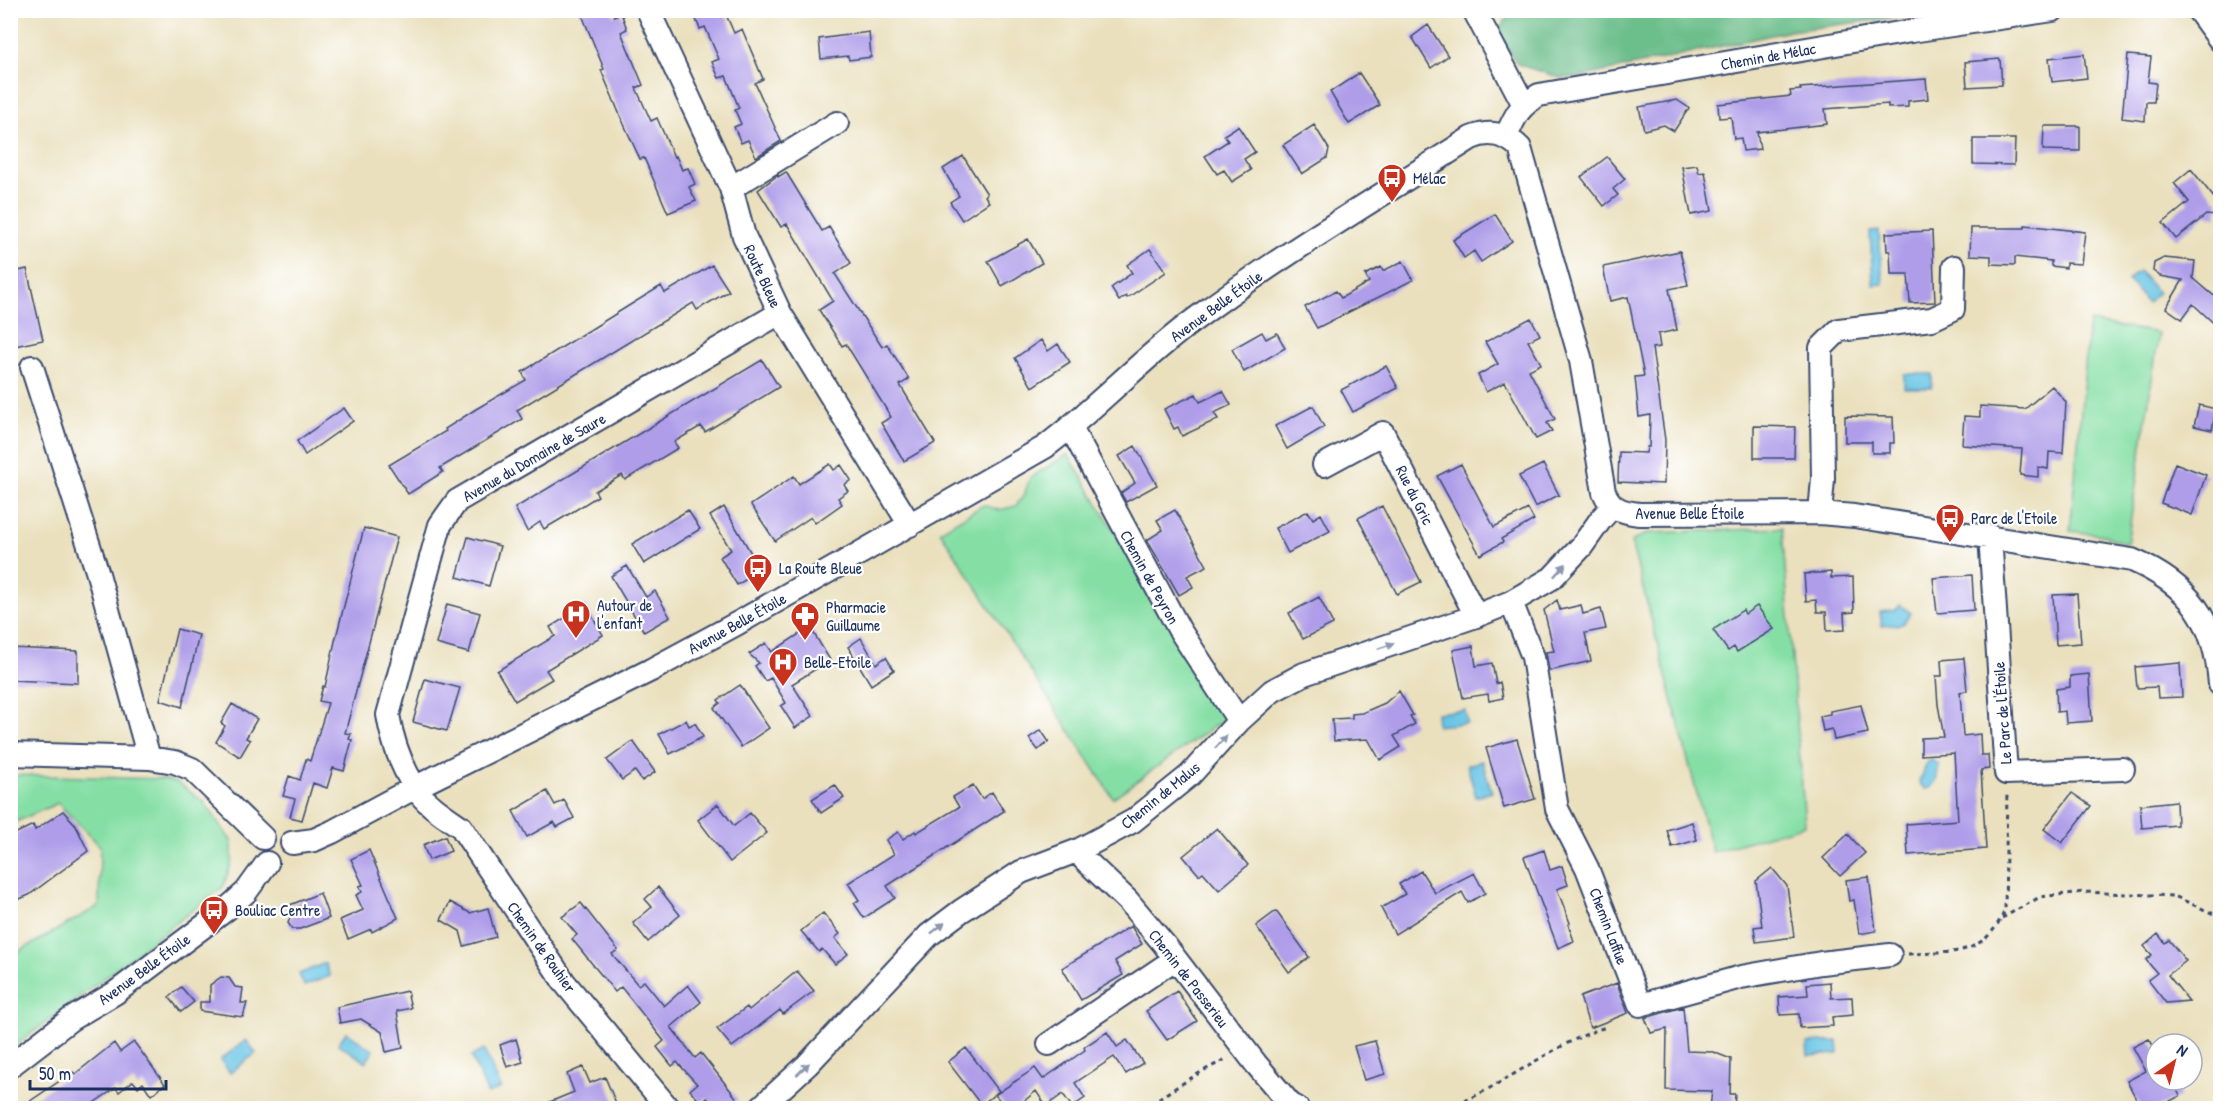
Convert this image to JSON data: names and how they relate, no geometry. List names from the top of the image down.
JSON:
{
  "streets": {
    "street": [
      "Chemin de Mélac",
      "Route Bleue",
      "Avenue Belle Étoile",
      "Avenue du Domaine de Saure",
      "Rue du Gric",
      "Chemin de Peyron",
      "Le Parc de l'Étoile",
      "Chemin de Malus",
      "Chemin Laffue",
      "Chemin de Rouhier",
      "Chemin de Passerieu"
    ]
  },
  "crossings": [
    ["Route Bleue", "Avenue Belle Étoile"],
    ["Route Bleue", "Avenue du Domaine de Saure"],
    ["Avenue Belle Étoile", "Avenue du Domaine de Saure"],
    ["Avenue Belle Étoile", "Chemin de Peyron"],
    ["Avenue Belle Étoile", "Le Parc de l'Étoile"],
    ["Avenue Belle Étoile", "Chemin de Malus"],
    ["Avenue Belle Étoile", "Chemin de Rouhier"],
    ["Avenue du Domaine de Saure", "Chemin de Rouhier"],
    ["Rue du Gric", "Chemin de Malus"],
    ["Chemin de Peyron", "Chemin de Malus"],
    ["Chemin de Malus", "Chemin Laffue"],
    ["Chemin de Malus", "Chemin de Passerieu"]
  ],
  "one_way": ["Chemin de Malus"],
  "places": {
    "bus stop": [
      "Mélac",
      "Parc de l'Etoile",
      "La Route Bleue",
      "Bouliac Centre"
    ],
    "hospital": ["Autour de l'enfant", "Belle-Etoile"],
    "pharmacy": ["Pharmacie Guillaume"]
  },
  "scale_bar": "50 m",
  "north": "top right"
}
